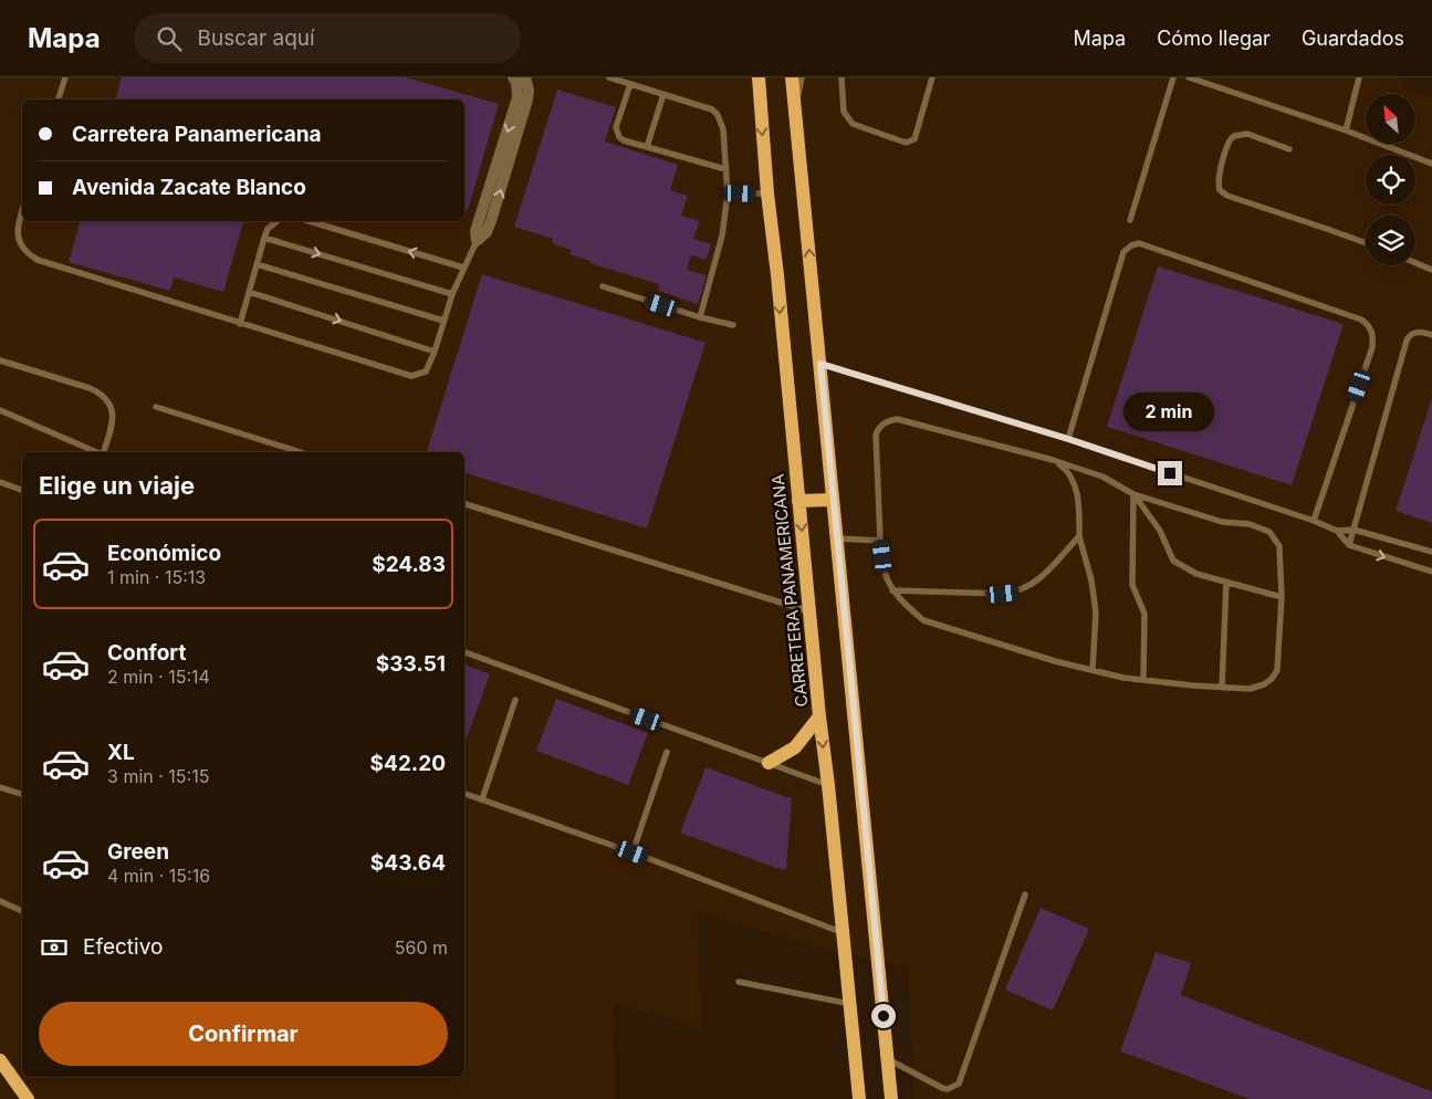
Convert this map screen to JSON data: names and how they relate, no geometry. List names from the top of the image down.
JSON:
{
  "streets": {
    "main road": ["CARRETERA PANAMERICANA"]
  },
  "north": "top left",
  "page": {
    "header": "Mapa",
    "search": "Buscar aquí",
    "nav": ["Mapa", "Cómo llegar", "Guardados"],
    "banner": ["Carretera Panamericana", "Avenida Zacate Blanco"],
    "bubble": "2 min",
    "heading": "Elige un viaje",
    "list": [
      {
        "name": "Económico",
        "note": "1 min · 15:13",
        "value": "$24.83"
      },
      {
        "name": "Confort",
        "note": "2 min · 15:14",
        "value": "$33.51"
      },
      {
        "name": "XL",
        "note": "3 min · 15:15",
        "value": "$42.20"
      },
      {
        "name": "Green",
        "note": "4 min · 15:16",
        "value": "$43.64"
      }
    ],
    "pay": ["Efectivo", "560 m"],
    "buttons": "Confirmar"
  }
}
